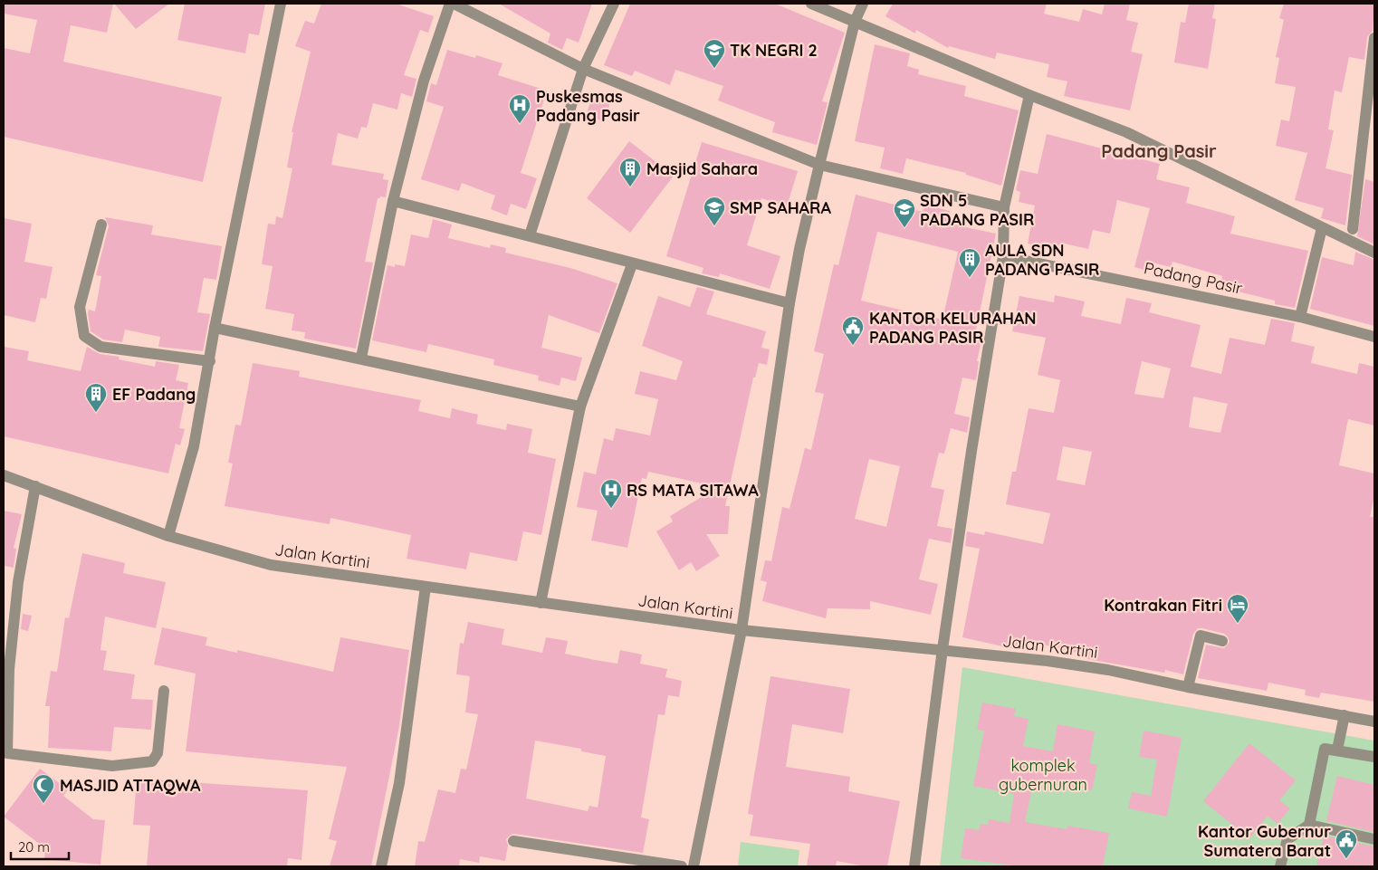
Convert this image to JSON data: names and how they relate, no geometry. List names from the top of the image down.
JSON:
{
  "streets": {
    "street": ["Padang Pasir", "Jalan Kartini"]
  },
  "districts": ["Padang Pasir"],
  "parks": ["komplek gubernuran"],
  "places": {
    "school or university": ["TK NEGRI 2", "SMP SAHARA", "SDN 5 PADANG PASIR"],
    "hospital": ["Puskesmas Padang Pasir", "RS MATA SITAWA"],
    "building": ["Masjid Sahara", "AULA SDN PADANG PASIR", "EF Padang"],
    "public building": ["KANTOR KELURAHAN PADANG PASIR", "Kantor Gubernur Sumatera Barat"],
    "hotel": ["Kontrakan Fitri"],
    "mosque": ["MASJID ATTAQWA"]
  },
  "scale_bar": "20 m"
}
